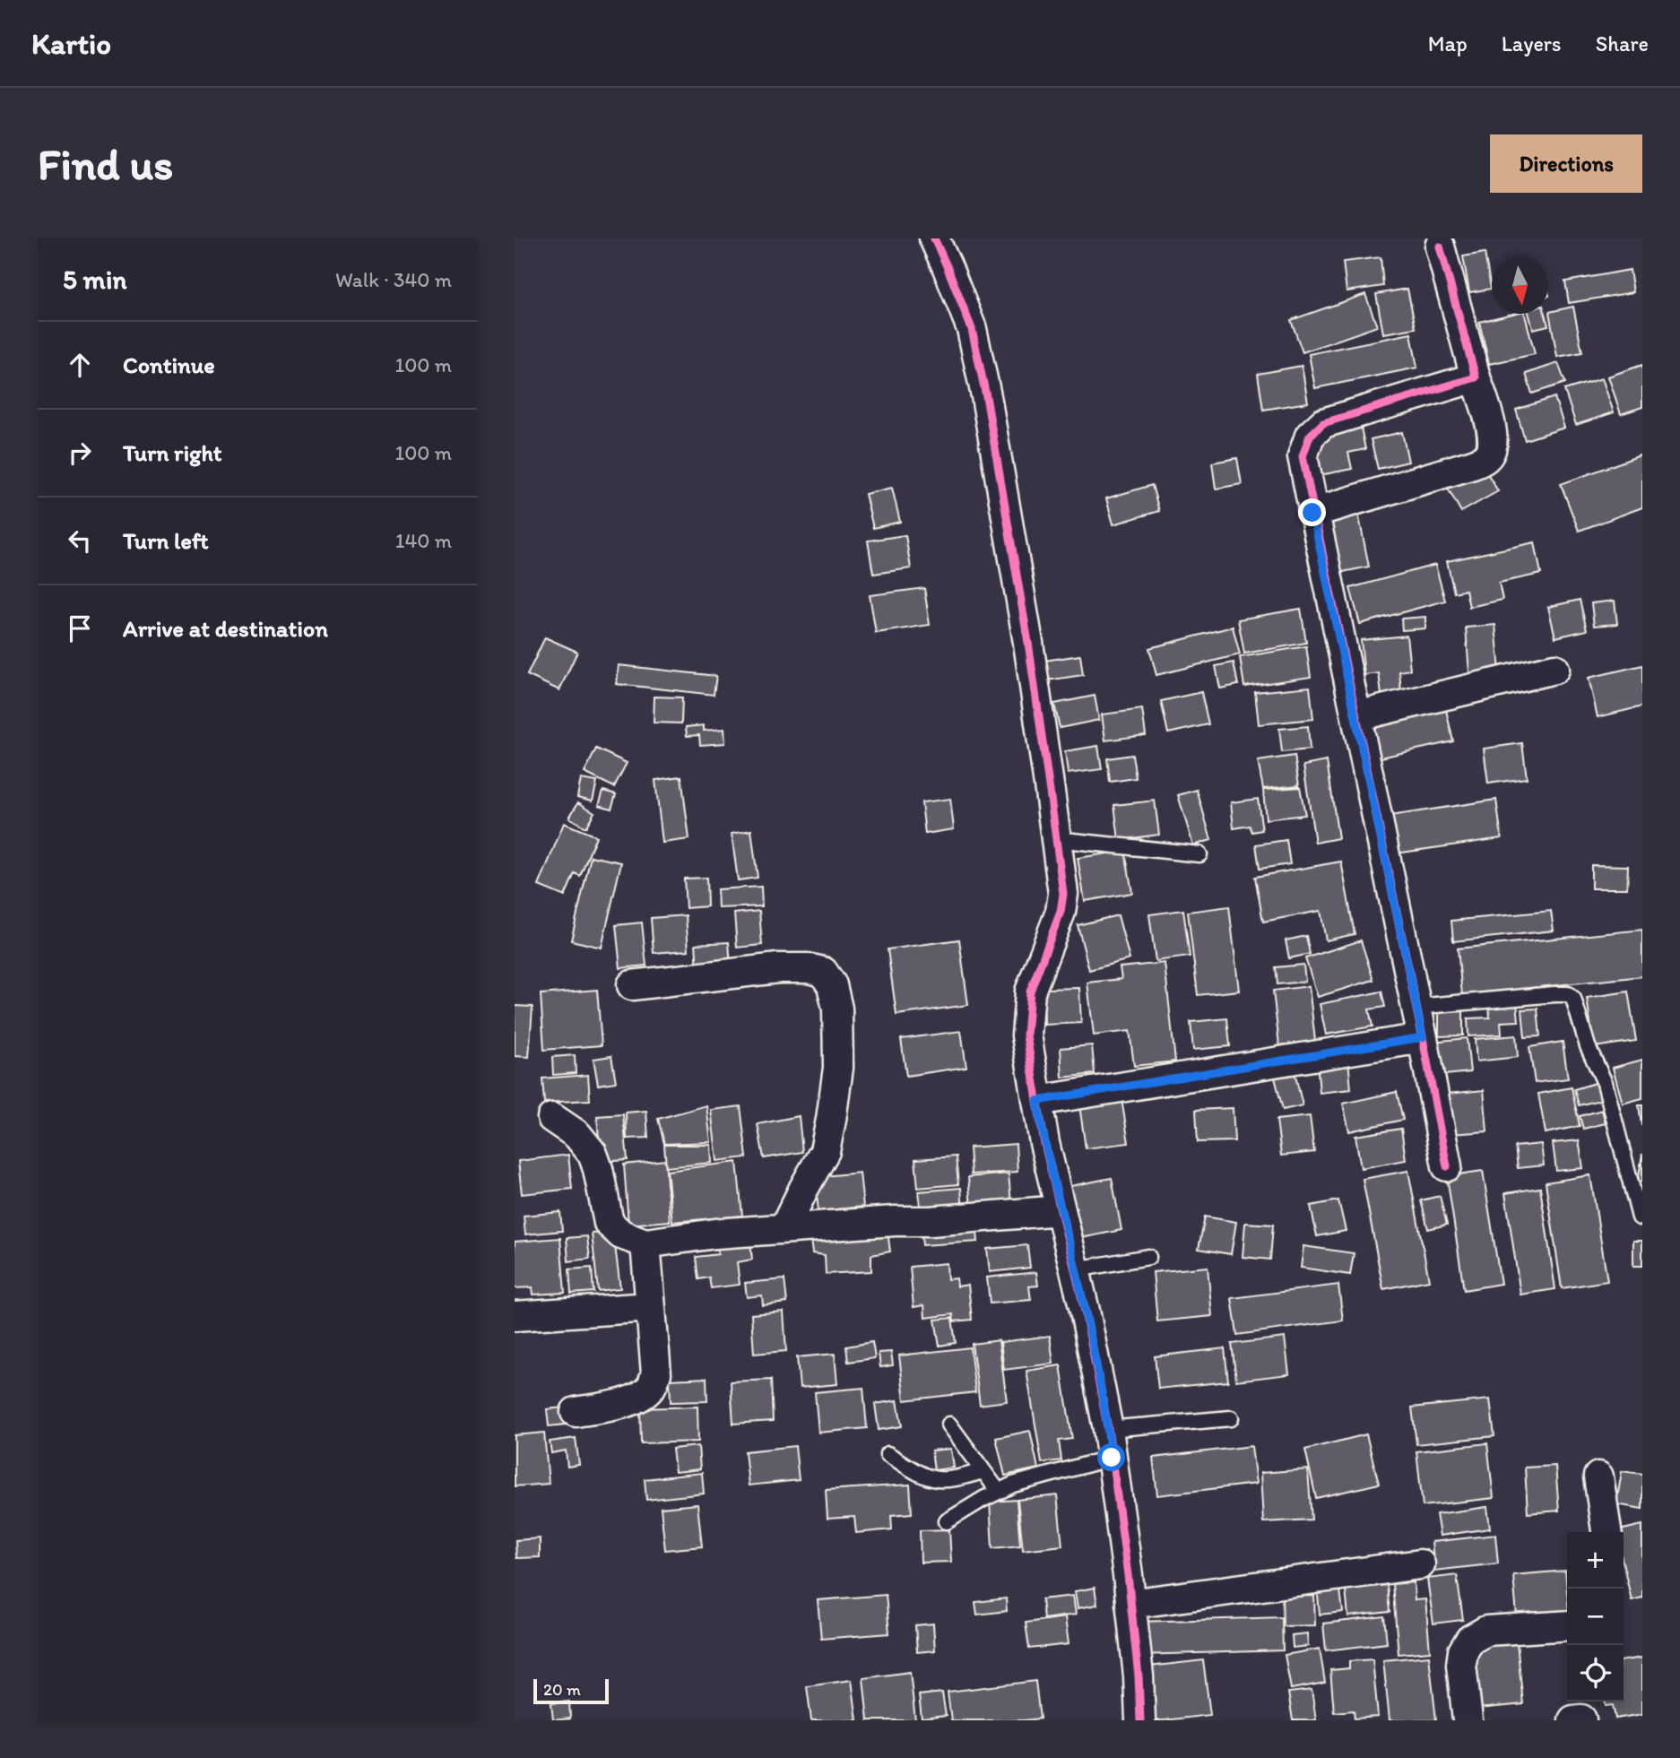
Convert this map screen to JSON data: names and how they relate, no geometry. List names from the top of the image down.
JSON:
{
  "scale_bar": "20 m",
  "north": "bottom",
  "page": {
    "header": "Kartio",
    "nav": ["Map", "Layers", "Share"],
    "buttons": "Directions",
    "title": "Find us",
    "heading": ["5 min", "Walk · 340 m"],
    "list": [
      ["Continue", "100 m"],
      ["Turn right", "100 m"],
      ["Turn left", "140 m"],
      "Arrive at destination"
    ],
    "map_buttons": ["+", "−"],
    "scale": "20 m"
  }
}
